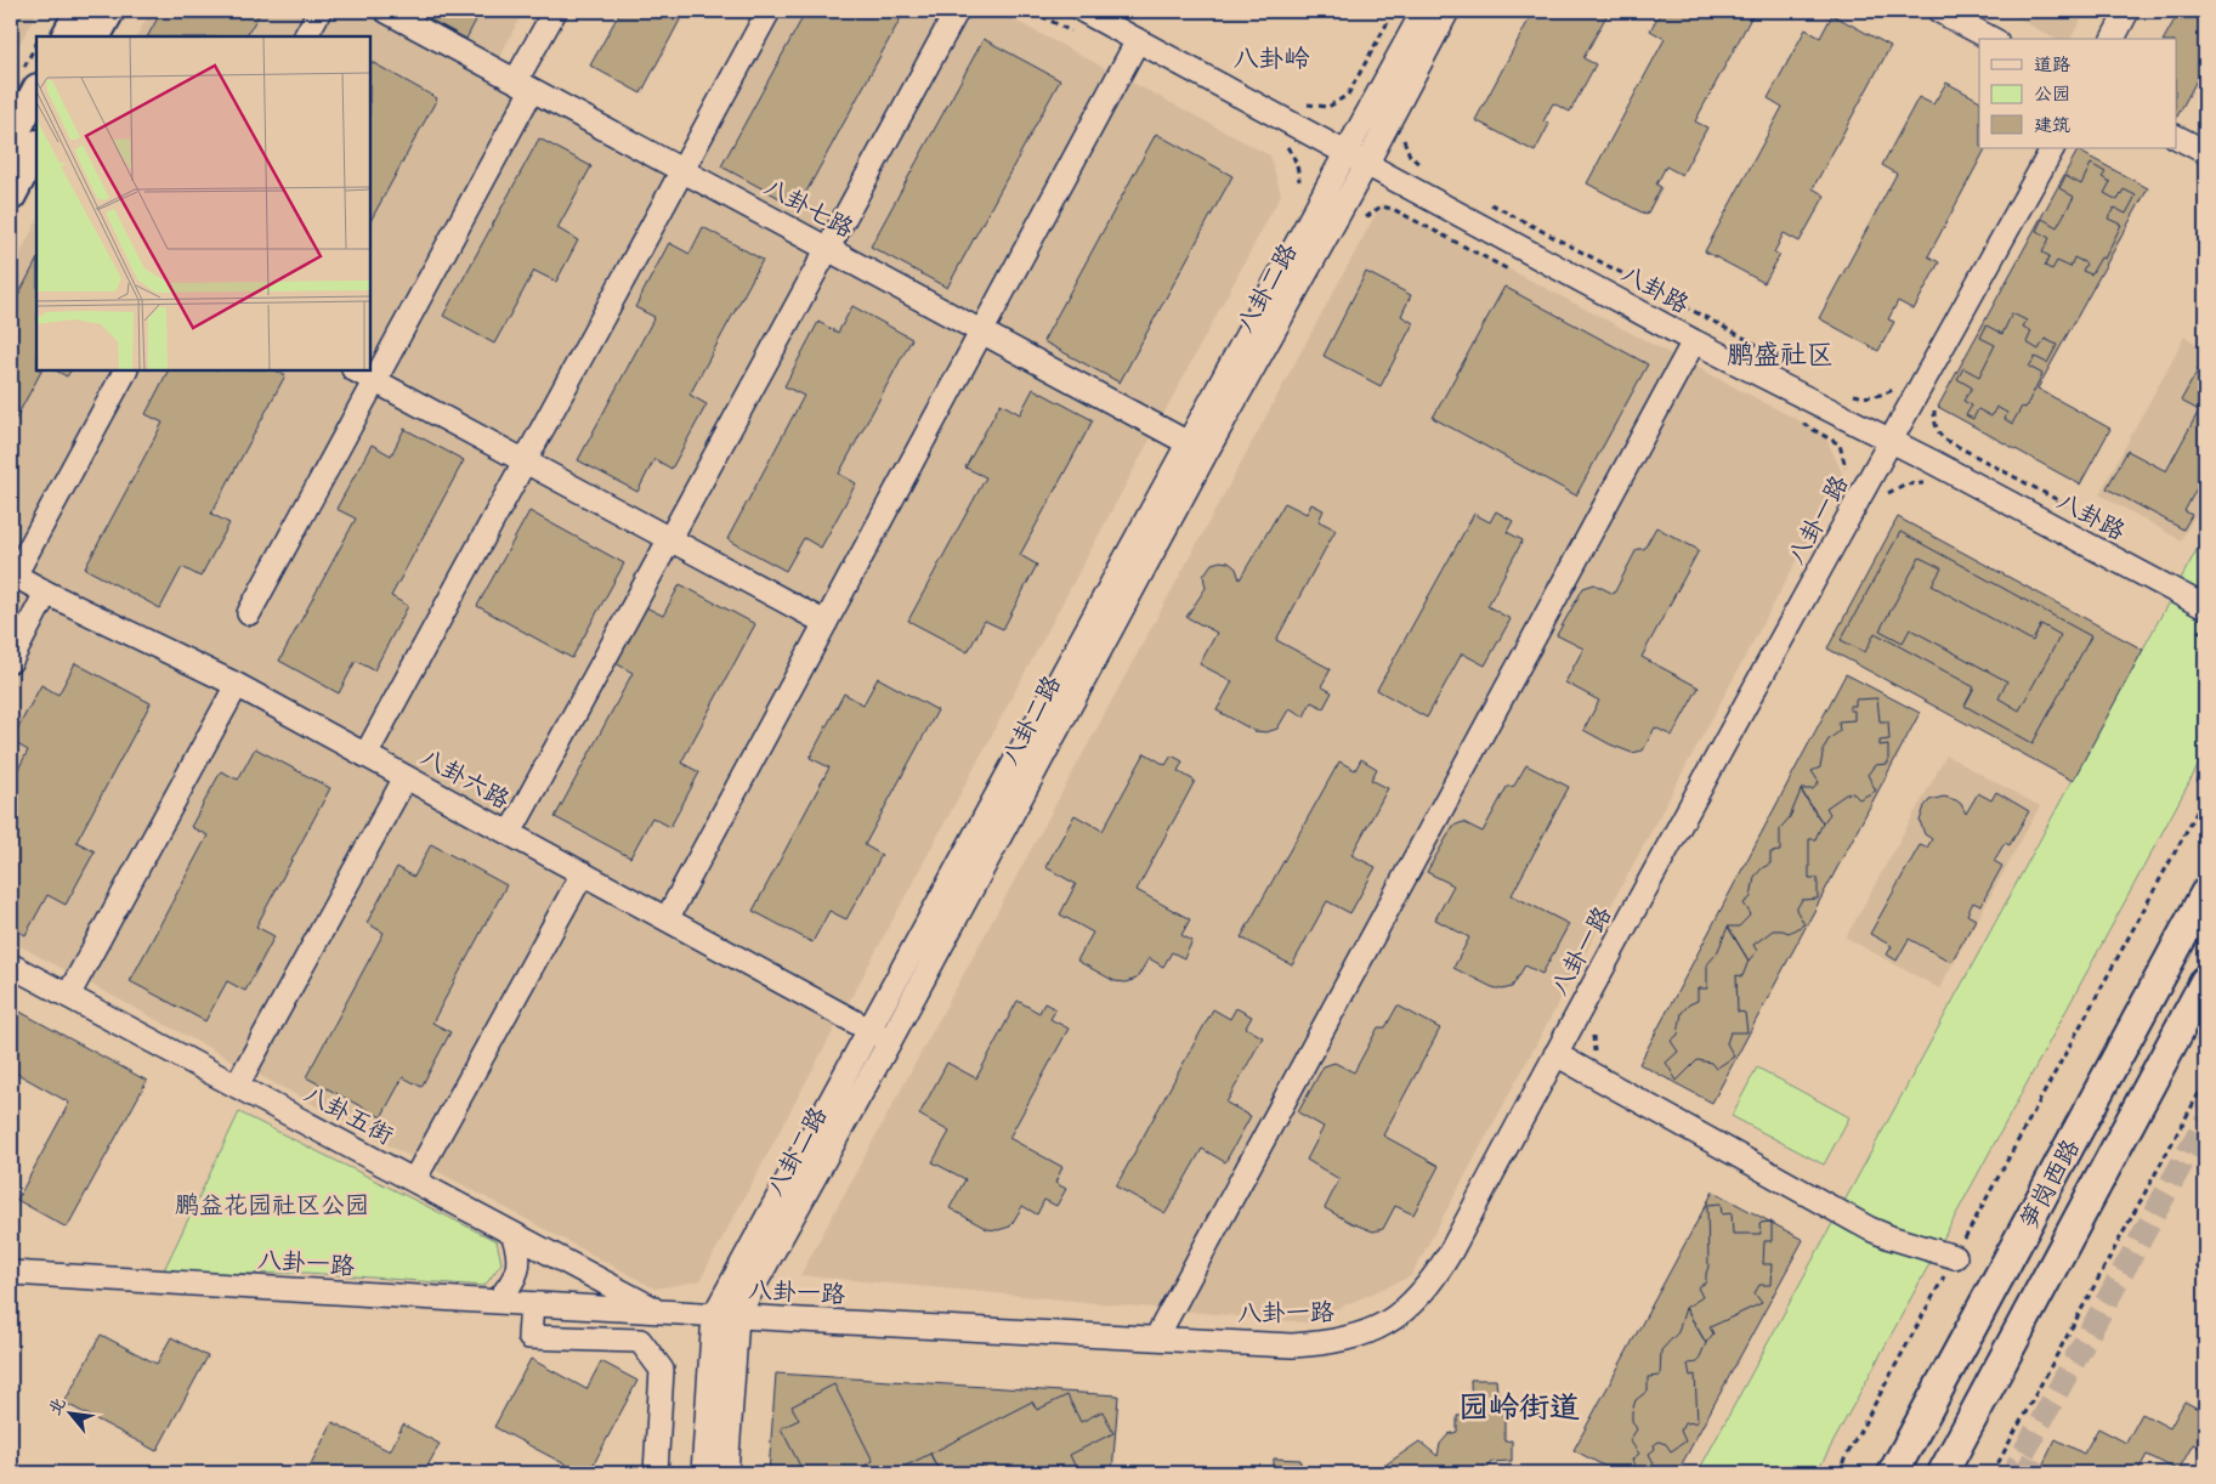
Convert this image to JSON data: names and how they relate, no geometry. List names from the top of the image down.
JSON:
{
  "streets": {
    "main road": ["笋岗西路"],
    "street": [
      "八卦七路",
      "八卦二路",
      "八卦路",
      "八卦一路",
      "八卦六路",
      "八卦五街"
    ]
  },
  "crossings": [
    ["八卦七路", "八卦二路"],
    ["八卦二路", "八卦路"],
    ["八卦二路", "八卦一路"],
    ["八卦二路", "八卦六路"],
    ["八卦路", "八卦一路"],
    ["八卦一路", "八卦五街"]
  ],
  "districts": ["八卦岭", "鹏盛社区", "园岭街道"],
  "parks": ["鹏益花园社区公园"],
  "legend": ["道路", "公园", "建筑"],
  "north": "top left"
}
